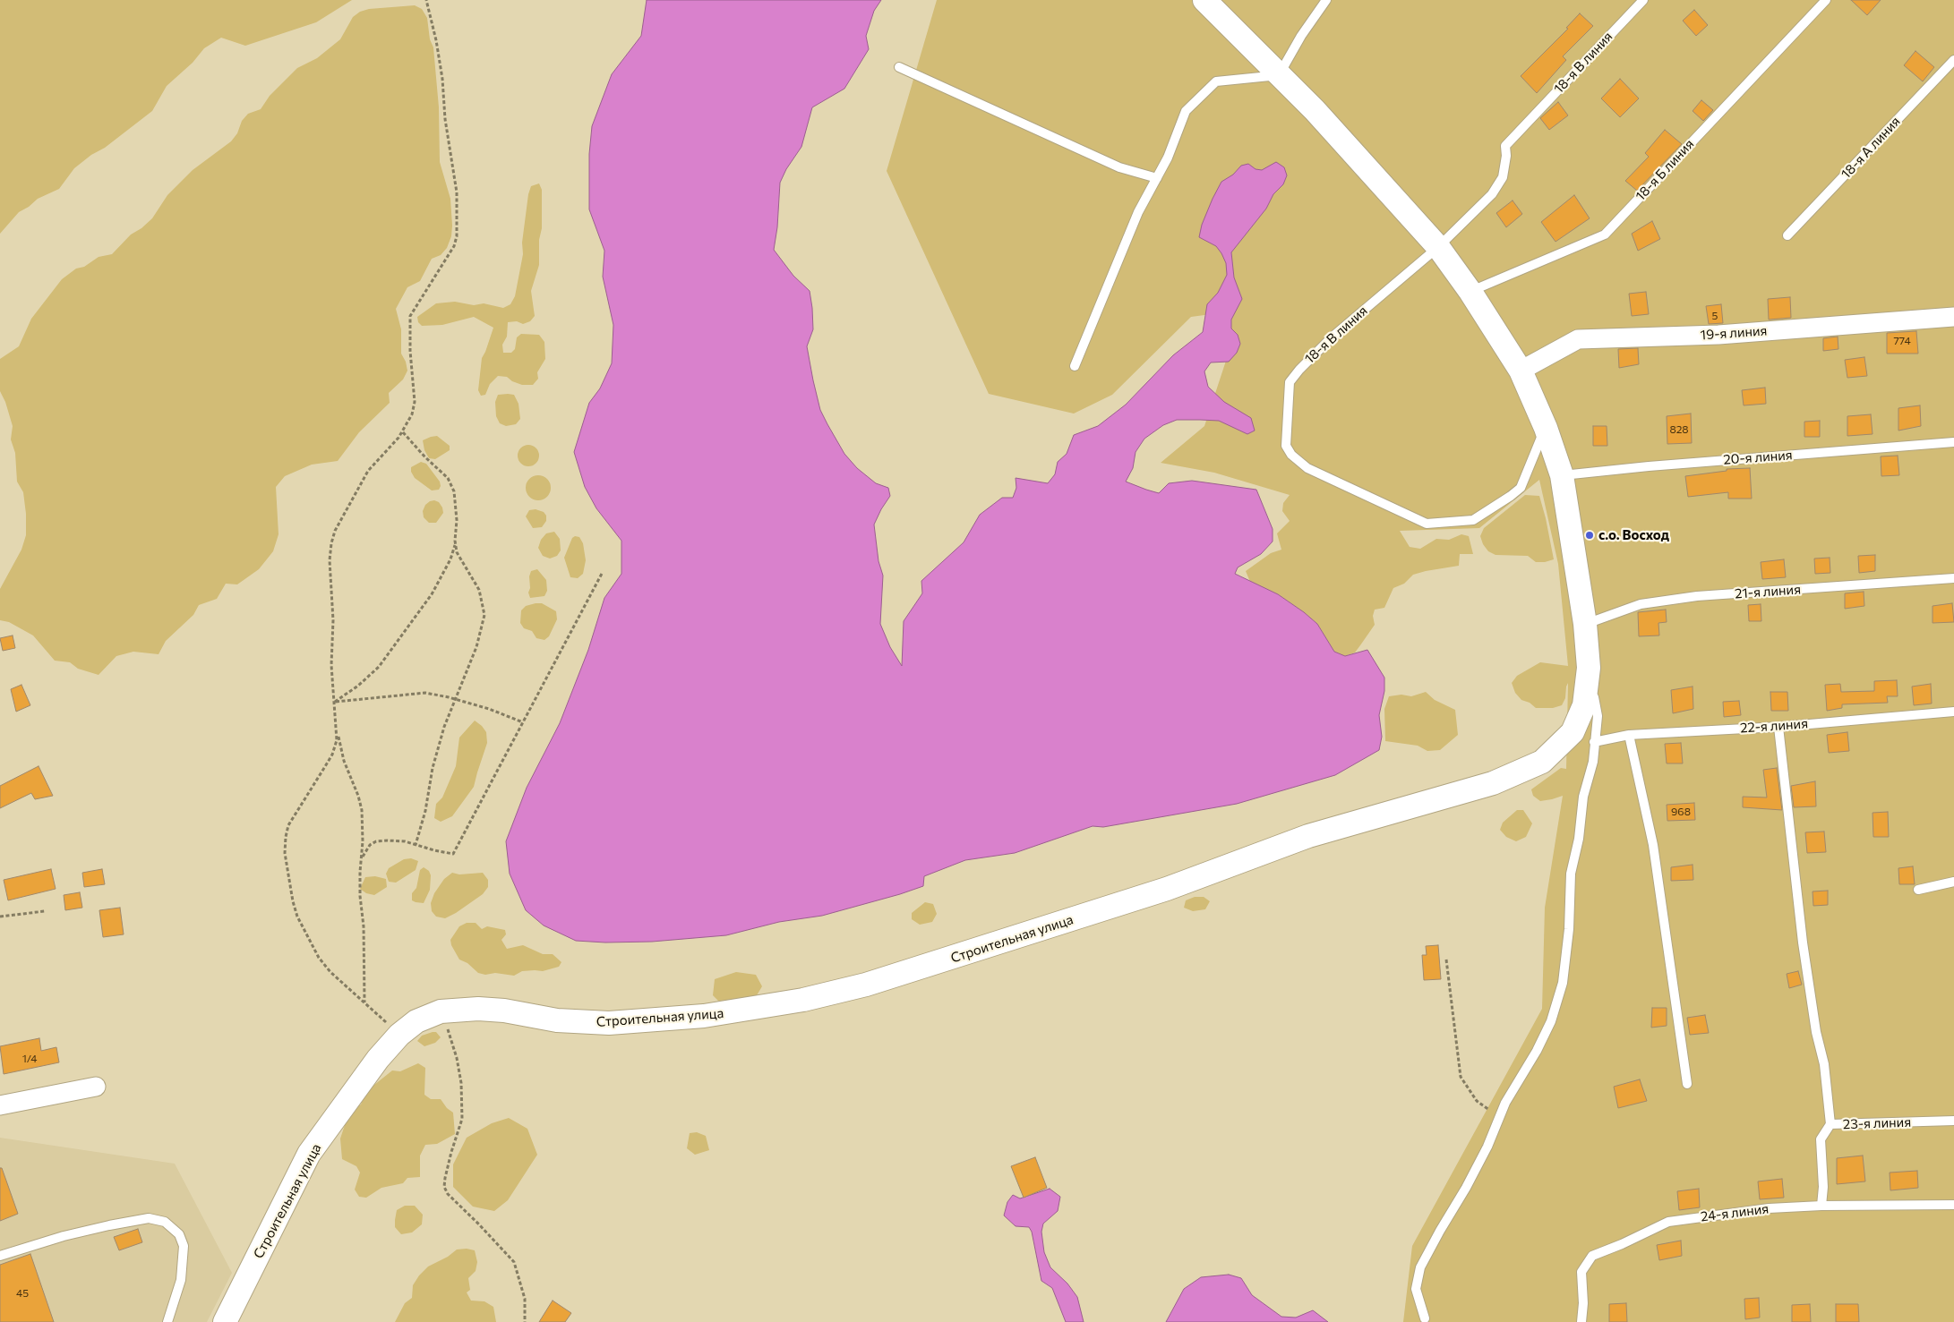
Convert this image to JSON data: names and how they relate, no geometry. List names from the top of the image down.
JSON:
{
  "streets": {
    "street": ["19-я линия", "Строительная улица"],
    "lane": [
      "18-я В линия",
      "18-я А линия",
      "18-я Б линия",
      "20-я линия",
      "21-я линия",
      "22-я линия",
      "23-я линия",
      "24-я линия"
    ]
  },
  "crossings": [
    ["18-я В линия", "Строительная улица"],
    ["18-я Б линия", "Строительная улица"],
    ["19-я линия", "Строительная улица"],
    ["20-я линия", "Строительная улица"],
    ["21-я линия", "Строительная улица"],
    ["23-я линия", "24-я линия"]
  ],
  "places": ["с.о. Восход"],
  "house_numbers": [
    "5",
    "774",
    "828",
    "968",
    "1/4",
    "45"
  ]
}
